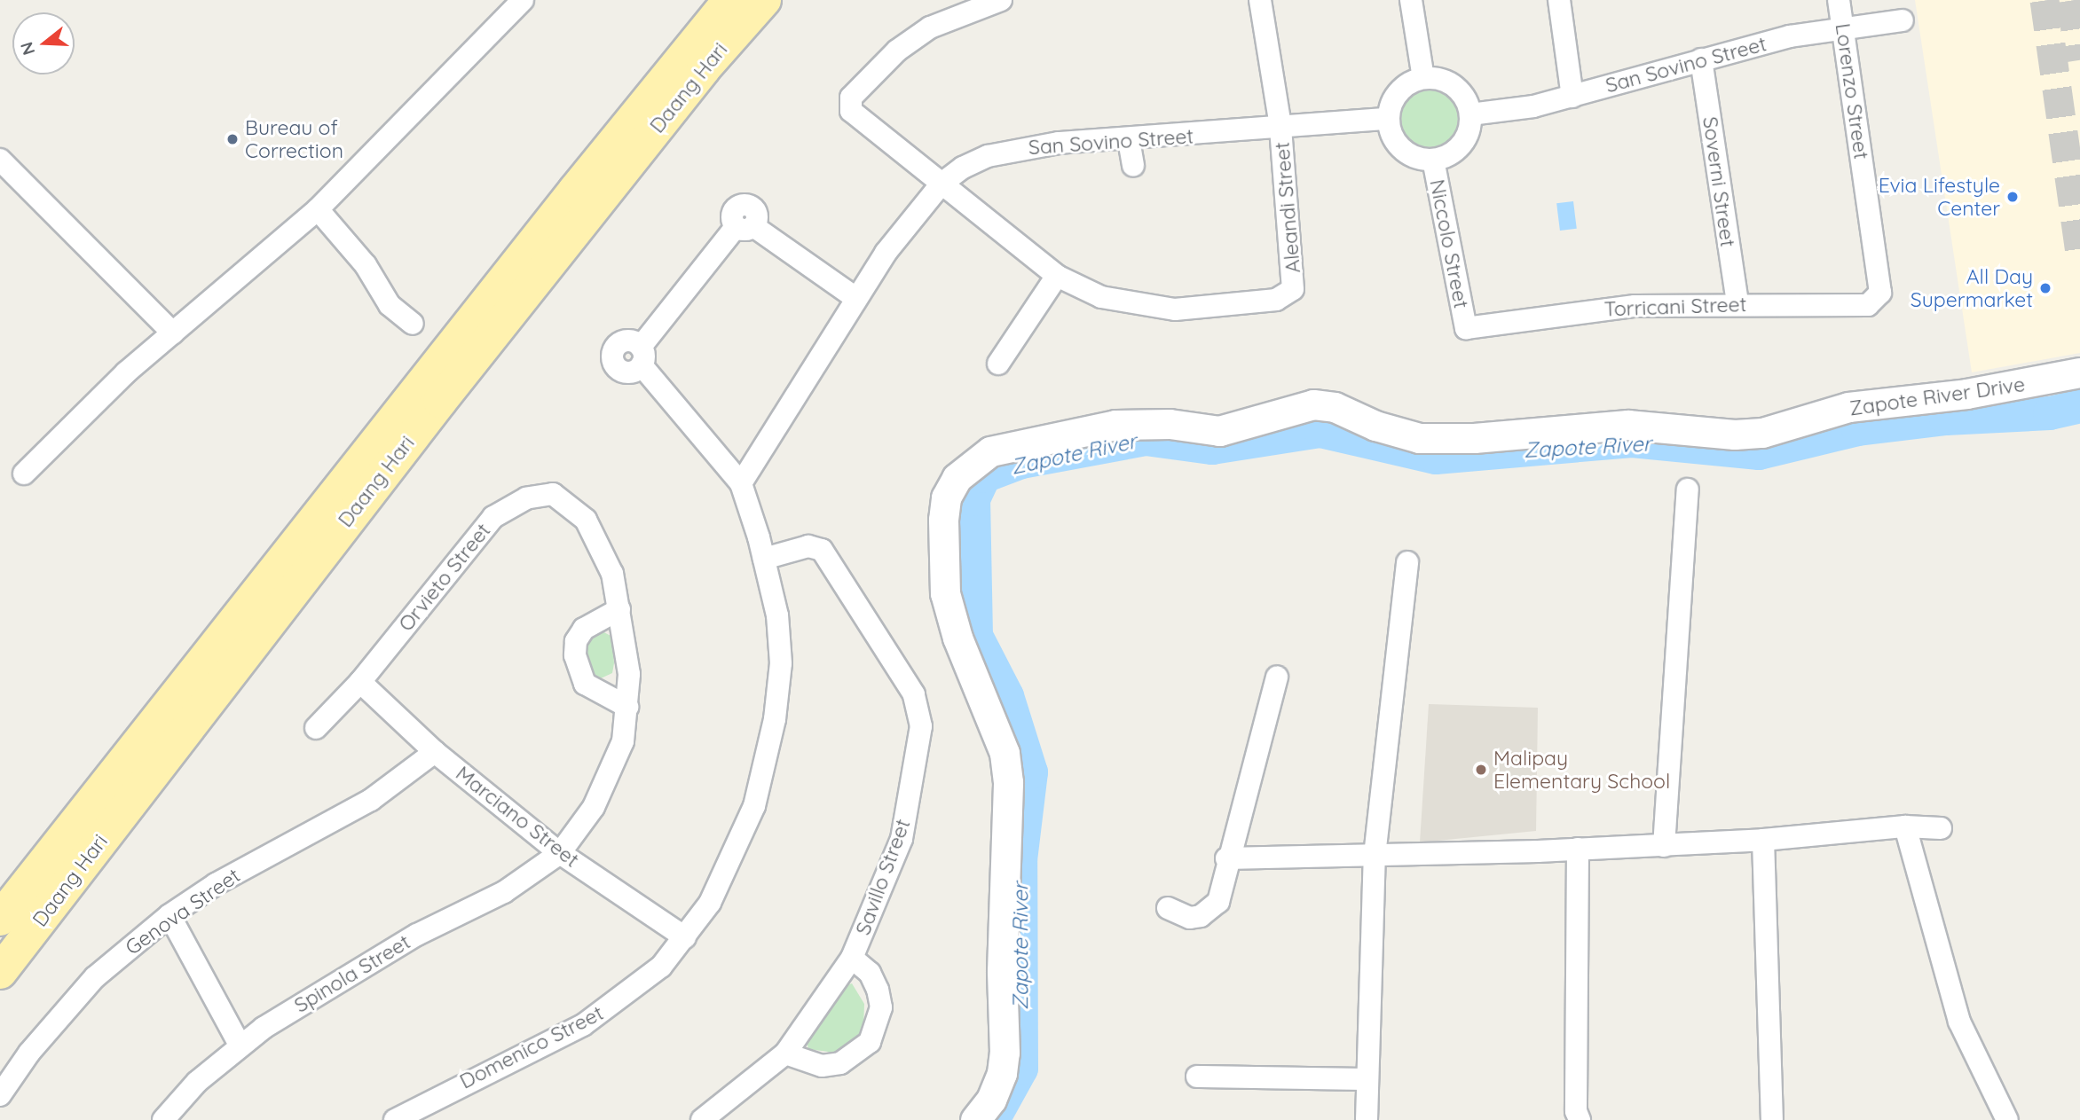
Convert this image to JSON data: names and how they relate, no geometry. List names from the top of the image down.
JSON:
{
  "streets": {
    "main road": ["Daang Hari"],
    "street": [
      "San Sovino Street",
      "Lorenzo Street",
      "Soverni Street",
      "Aleandi Street",
      "Niccolo Street",
      "Torricani Street",
      "Zapote River Drive",
      "Orvieto Street",
      "Marciano Street",
      "Savillo Street",
      "Genova Street",
      "Spinola Street",
      "Domenico Street"
    ]
  },
  "crossings": [
    ["San Sovino Street", "Lorenzo Street"],
    ["San Sovino Street", "Soverni Street"],
    ["San Sovino Street", "Aleandi Street"],
    ["San Sovino Street", "Niccolo Street"],
    ["San Sovino Street", "Domenico Street"],
    ["Lorenzo Street", "Torricani Street"],
    ["Soverni Street", "Torricani Street"],
    ["Niccolo Street", "Torricani Street"],
    ["Orvieto Street", "Marciano Street"],
    ["Orvieto Street", "Spinola Street"],
    ["Marciano Street", "Genova Street"],
    ["Marciano Street", "Spinola Street"],
    ["Marciano Street", "Domenico Street"],
    ["Savillo Street", "Domenico Street"]
  ],
  "water": ["Zapote River"],
  "places": [
    "Bureau of Correction",
    "Evia Lifestyle Center",
    "All Day Supermarket",
    "Malipay Elementary School"
  ],
  "north": "left"
}
